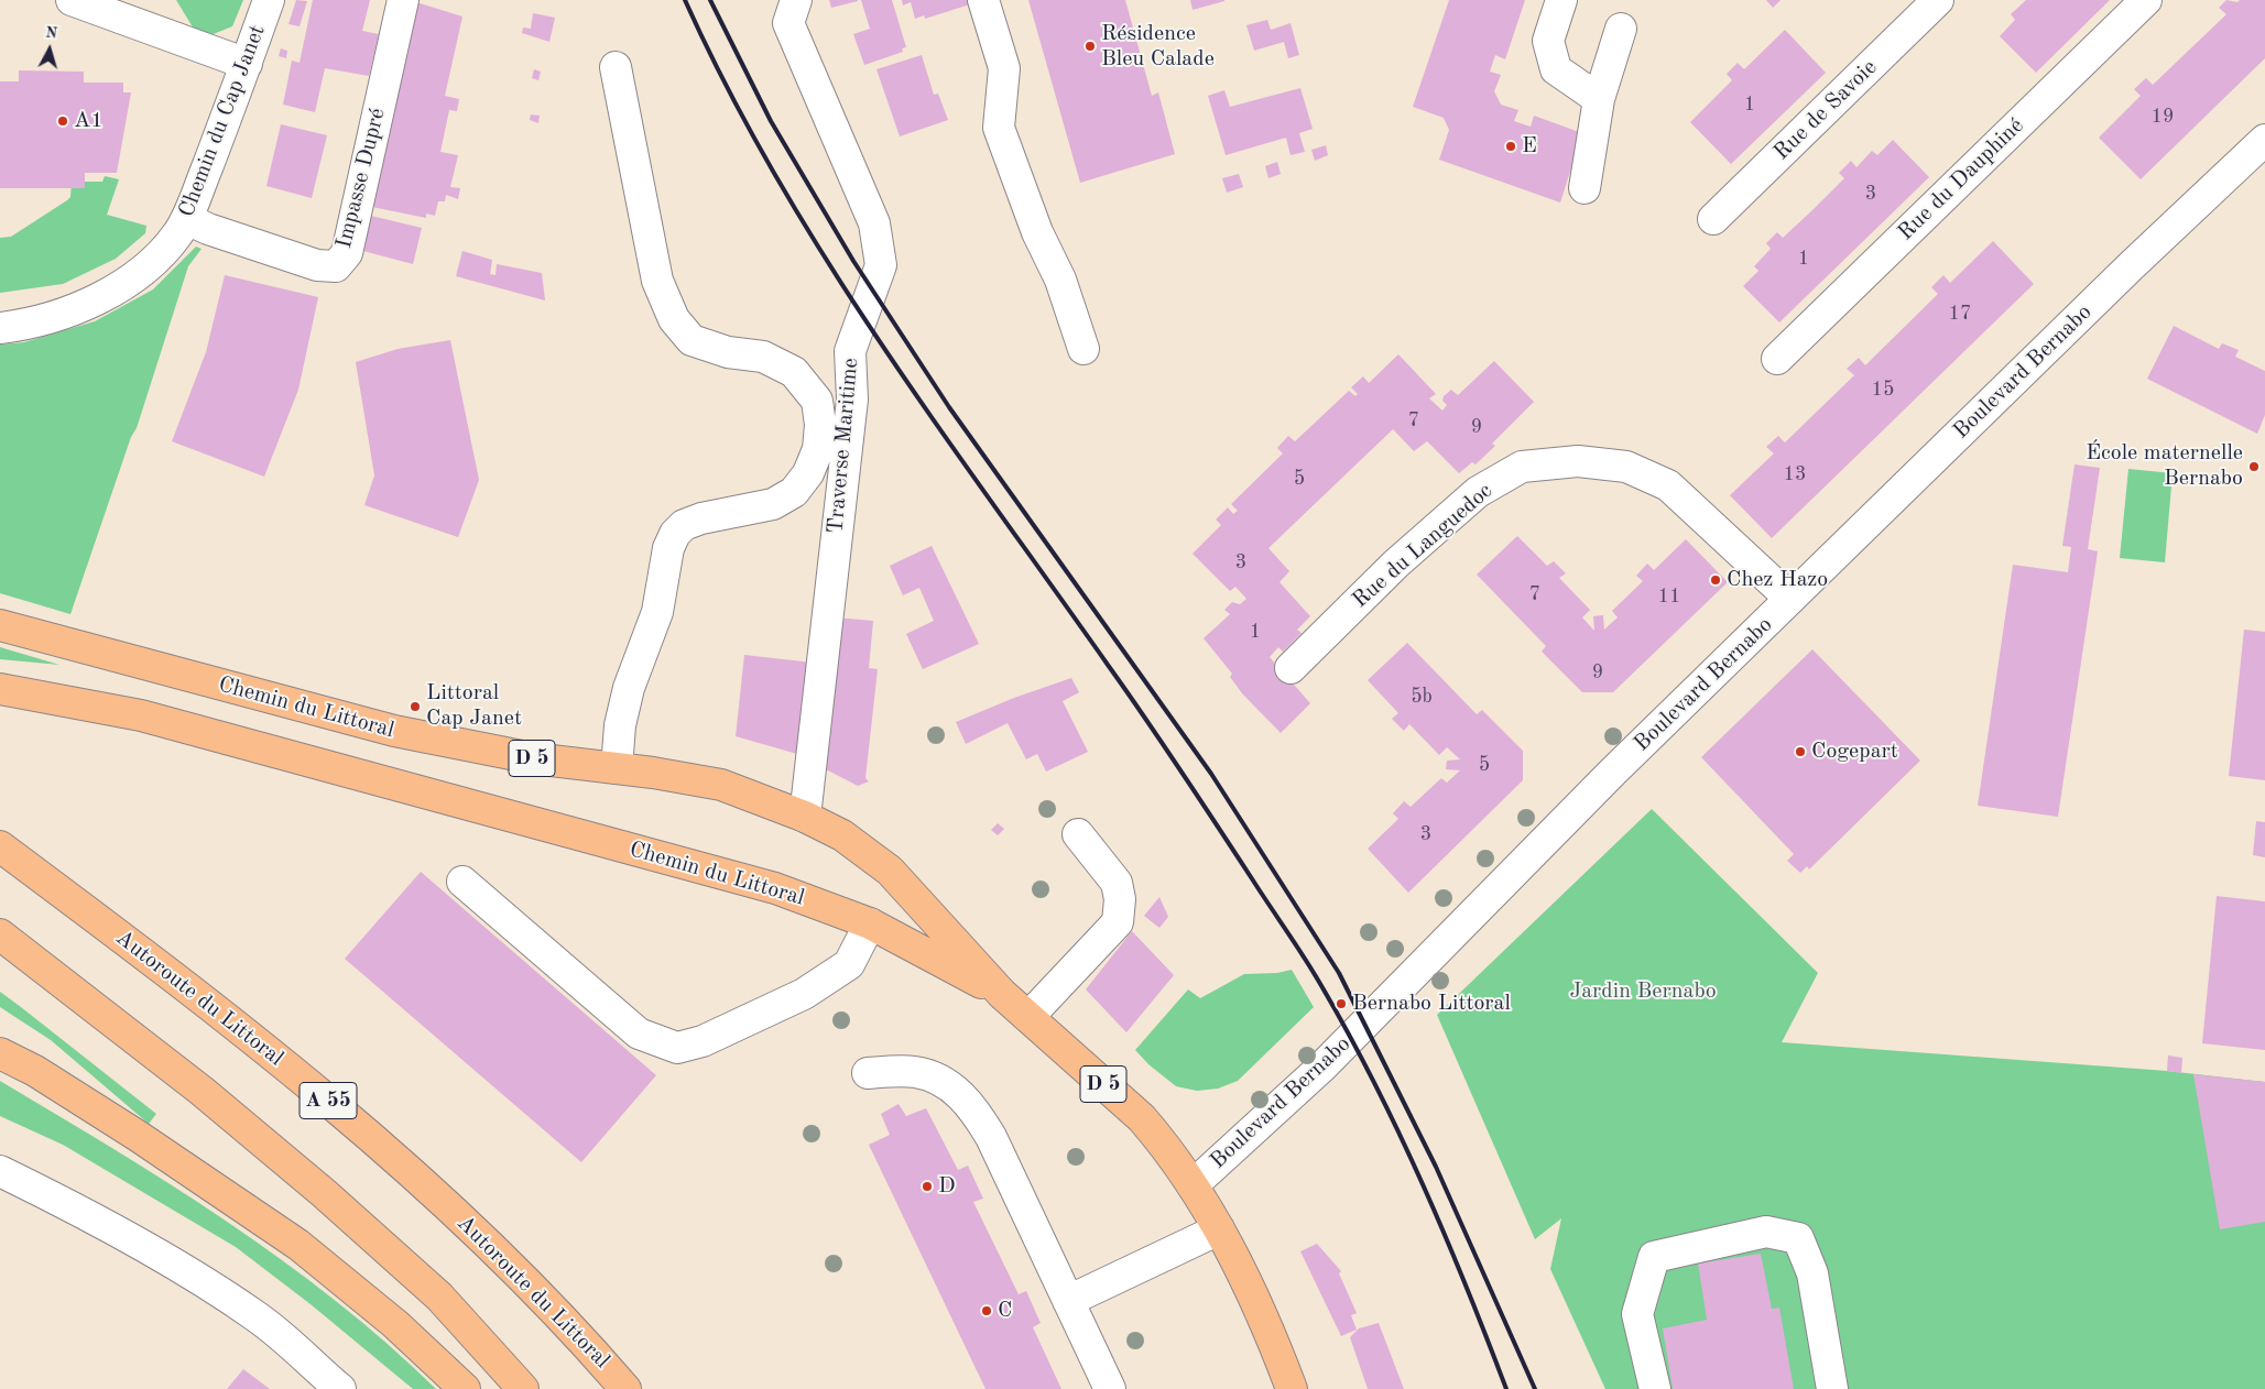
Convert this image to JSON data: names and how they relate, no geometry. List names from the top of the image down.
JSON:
{
  "streets": {
    "main road": [
      "Chemin du Littoral",
      "D 5",
      "Autoroute du Littoral",
      "A 55"
    ],
    "street": [
      "Rue de Savoie",
      "Chemin du Cap Janet",
      "Impasse Dupré",
      "Rue du Dauphiné",
      "Boulevard Bernabo",
      "Traverse Maritime",
      "Rue du Languedoc"
    ]
  },
  "crossings": [
    ["Chemin du Cap Janet", "Impasse Dupré"],
    ["Boulevard Bernabo", "Rue du Languedoc"],
    ["Boulevard Bernabo", "Chemin du Littoral"],
    ["Traverse Maritime", "Chemin du Littoral"]
  ],
  "parks": ["Jardin Bernabo"],
  "places": [
    "Résidence Bleu Calade",
    "A1",
    "E",
    "École maternelle Bernabo",
    "Chez Hazo",
    "Littoral Cap Janet",
    "Cogepart",
    "Bernabo Littoral",
    "D",
    "C"
  ],
  "house_numbers": [
    "1",
    "19",
    "3",
    "1",
    "17",
    "15",
    "7",
    "9",
    "13",
    "5",
    "3",
    "7",
    "11",
    "1",
    "9",
    "5b",
    "5",
    "3"
  ],
  "north": "top"
}
